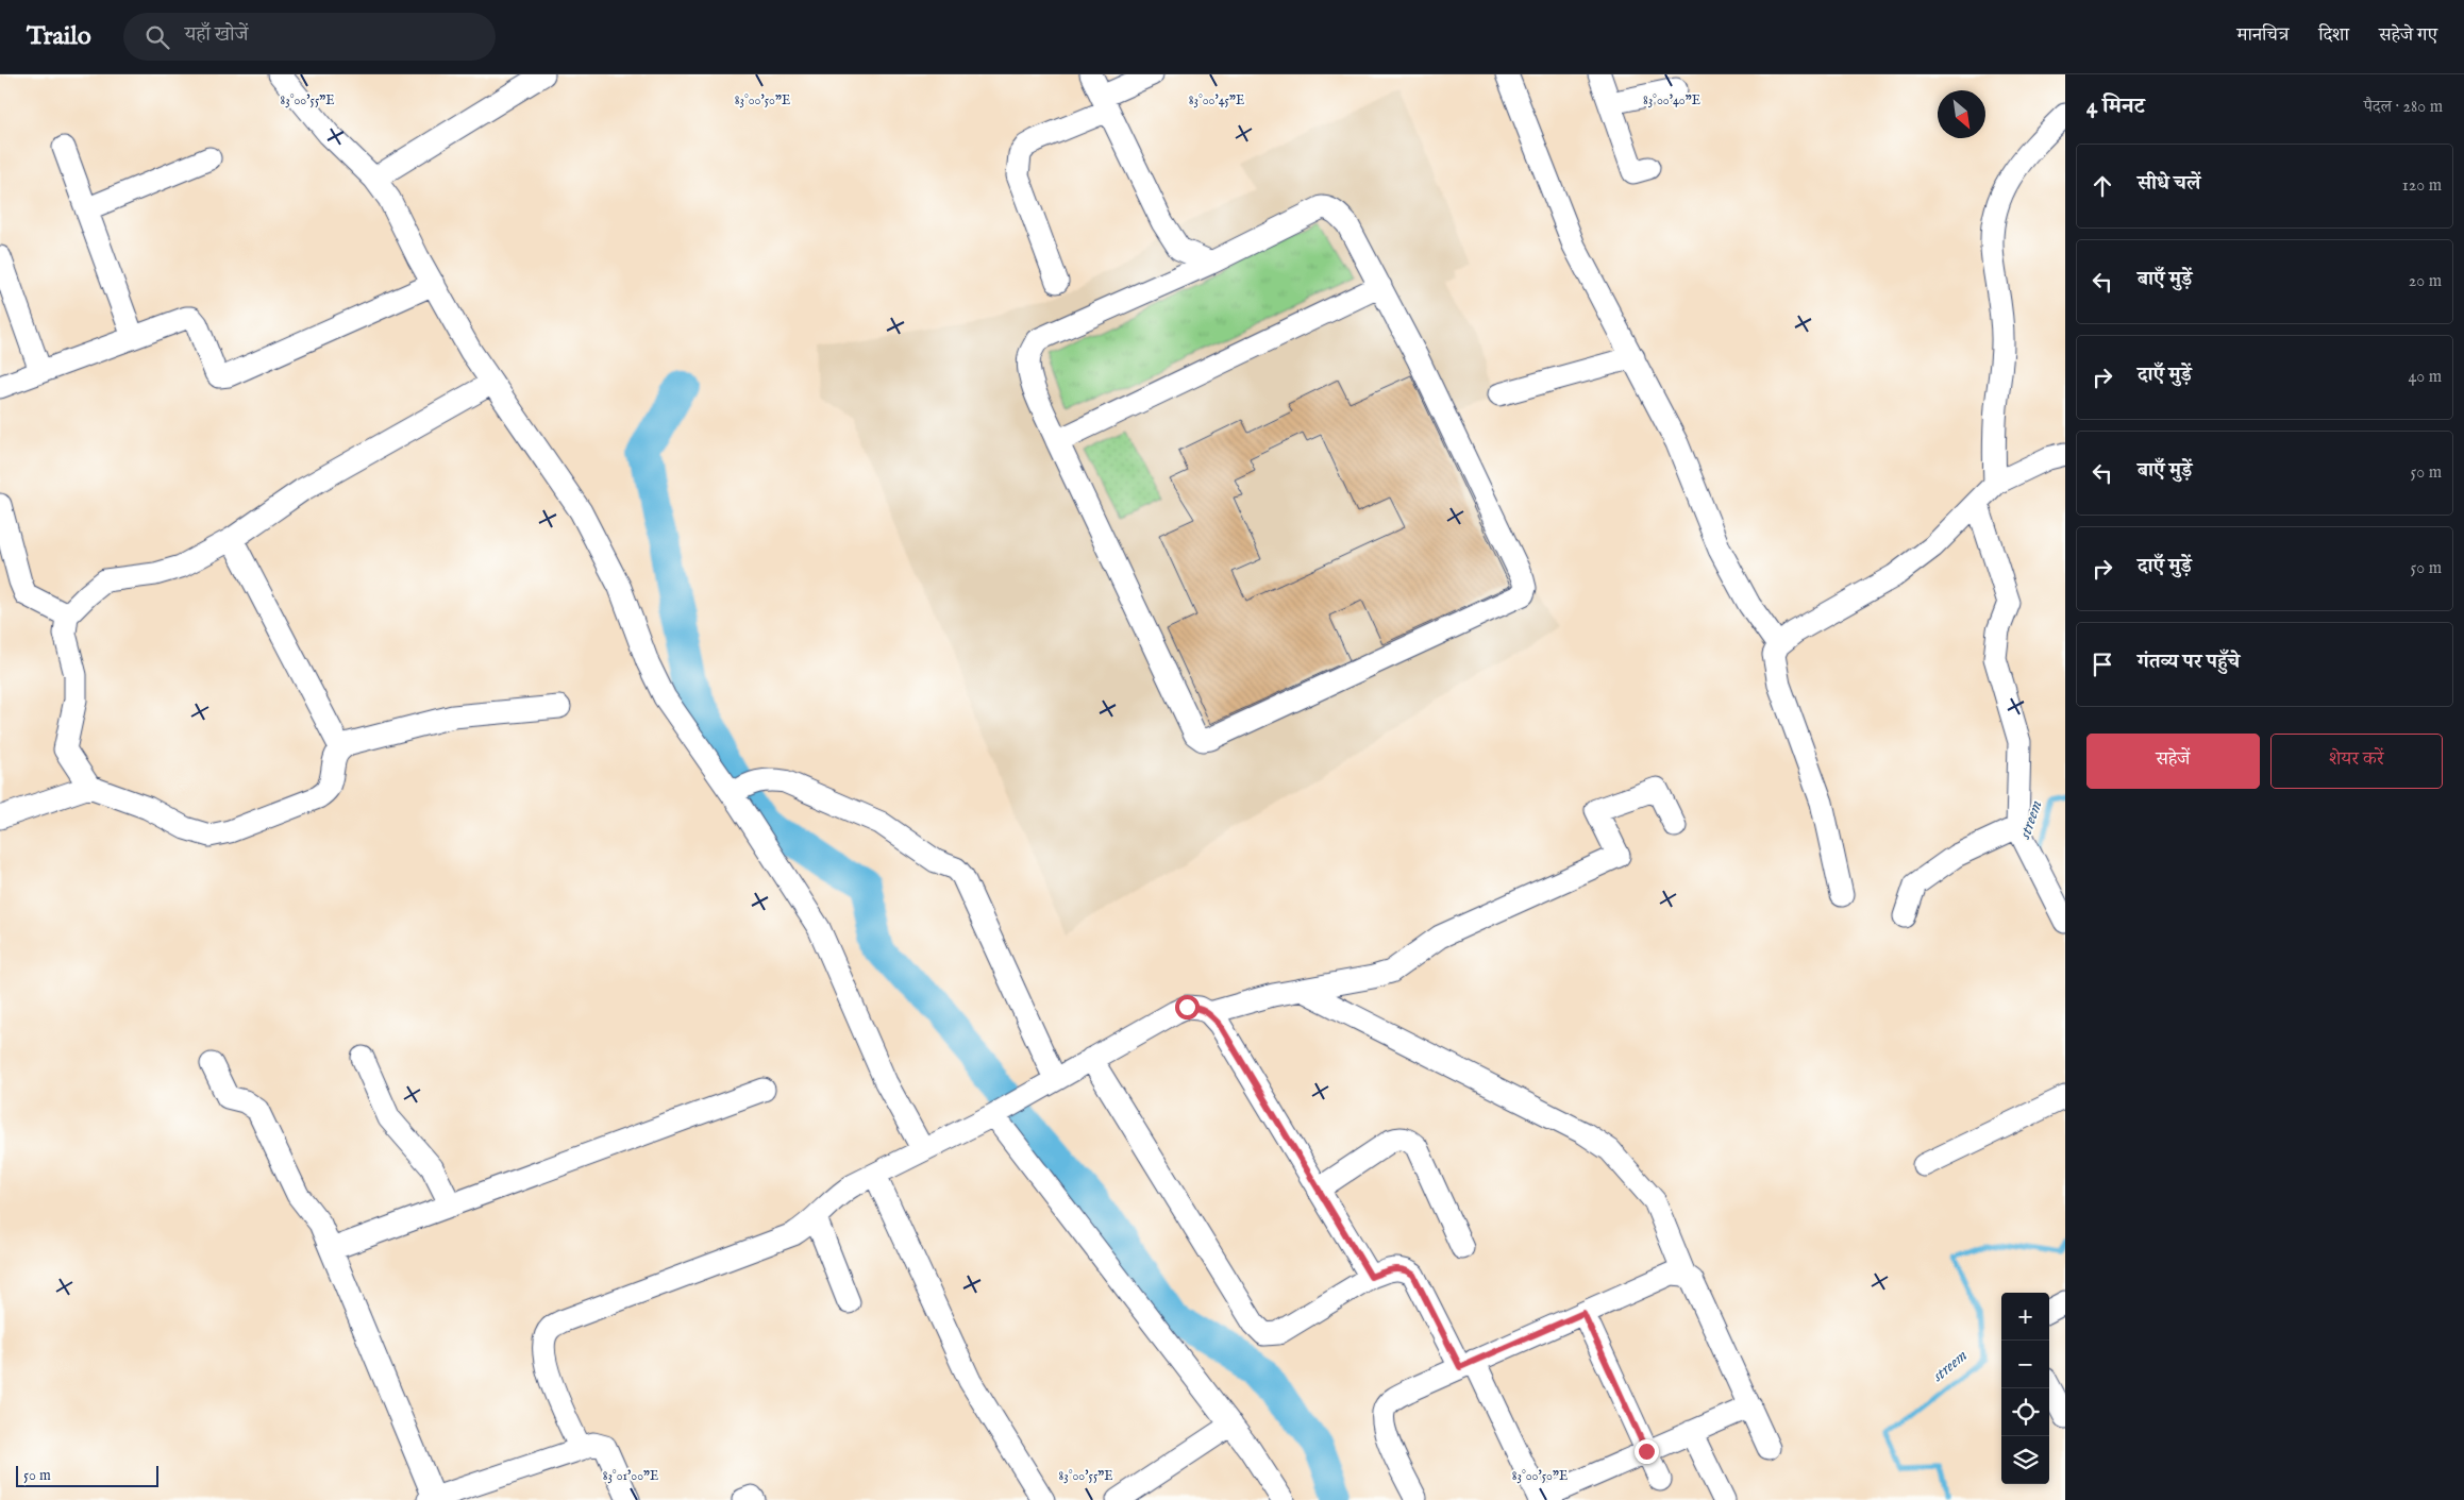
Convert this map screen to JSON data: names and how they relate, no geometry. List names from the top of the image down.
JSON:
{
  "water": ["streem"],
  "scale_bar": "50 m",
  "north": "bottom right",
  "page": {
    "header": "Trailo",
    "search": "यहाँ खोजें",
    "nav": ["मानचित्र", "दिशा", "सहेजे गए"],
    "heading": ["4 मिनट", "पैदल · 280 m"],
    "list": [
      ["सीधे चलें", "120 m"],
      ["बाएँ मुड़ें", "20 m"],
      ["दाएँ मुड़ें", "40 m"],
      ["बाएँ मुड़ें", "50 m"],
      ["दाएँ मुड़ें", "50 m"],
      "गंतव्य पर पहुँचे"
    ],
    "buttons": ["सहेजें", "शेयर करें"],
    "map_buttons": ["+", "−"],
    "scale": "50 m"
  },
  "coordinates": [
    "83°00'55\"E",
    "83°00'50\"E",
    "83°00'45\"E",
    "83°00'40\"E",
    "83°01'00\"E"
  ]
}
